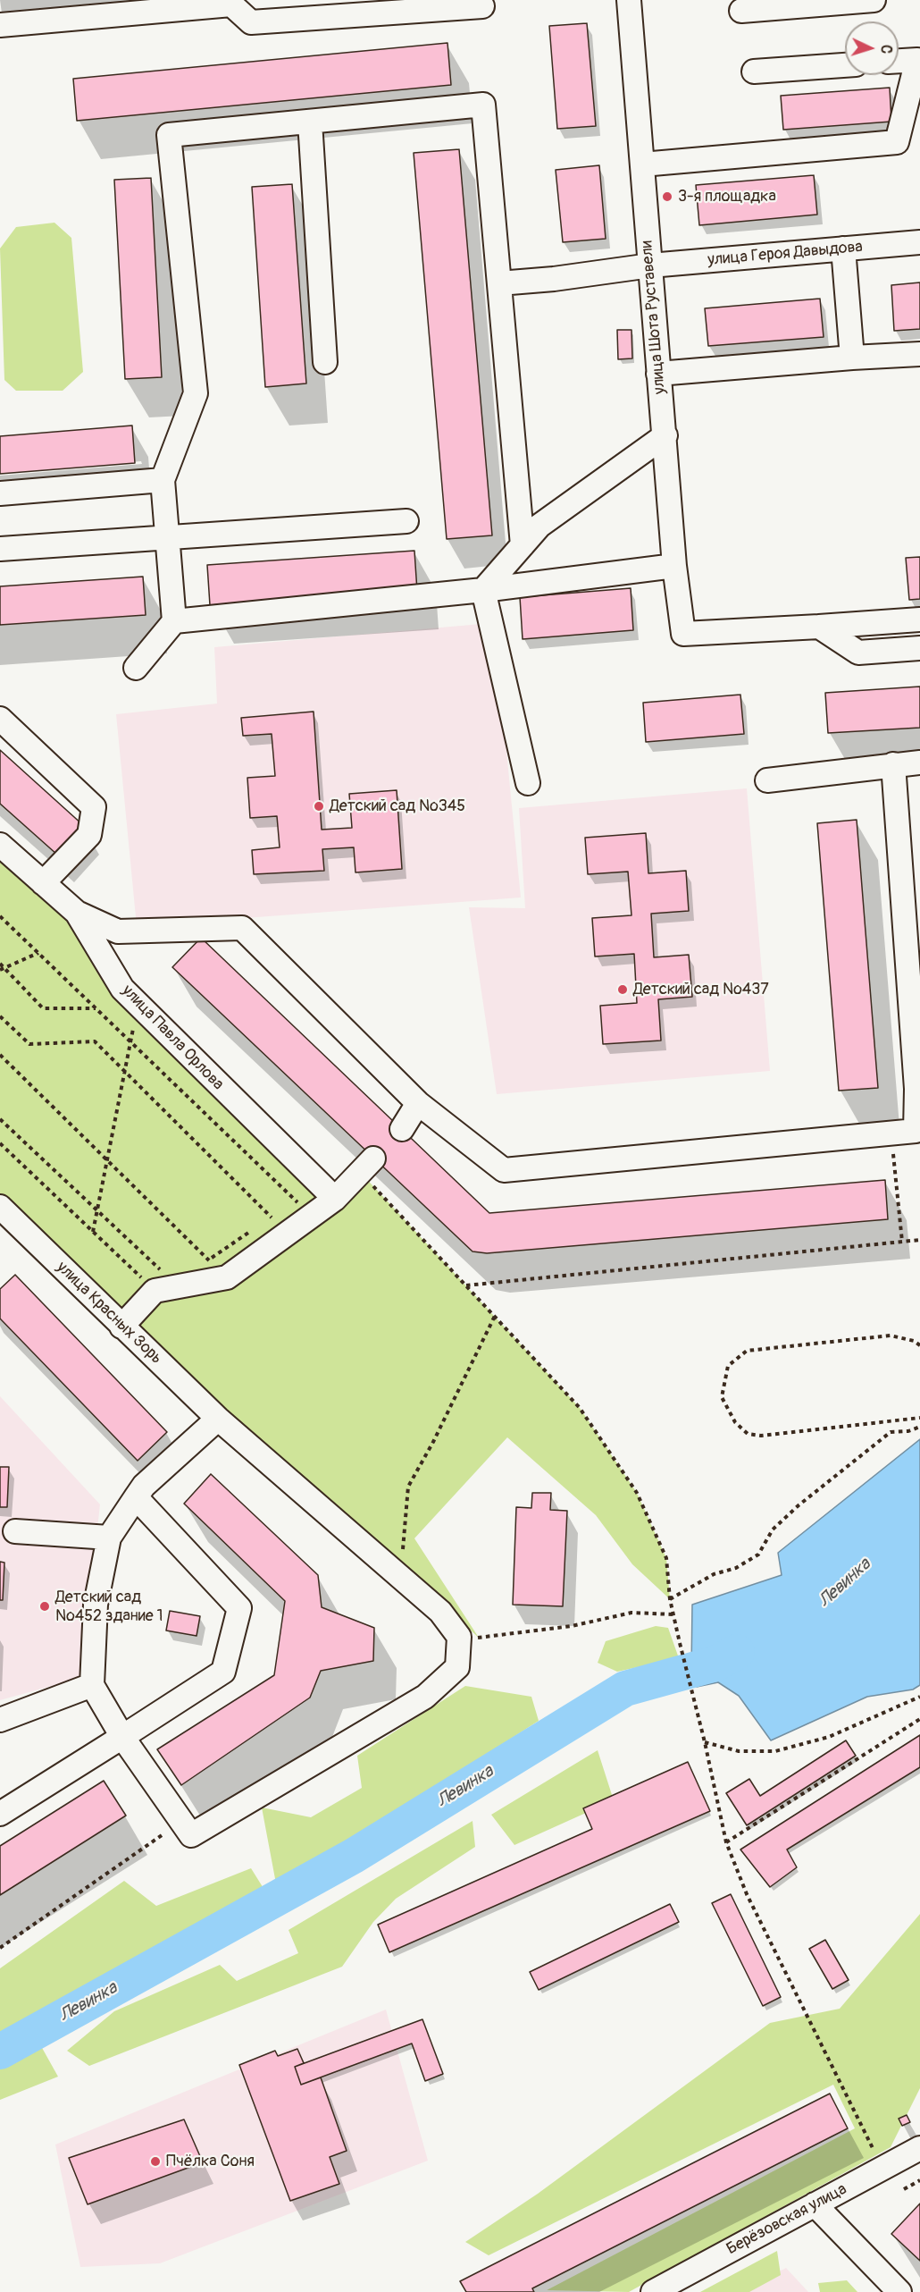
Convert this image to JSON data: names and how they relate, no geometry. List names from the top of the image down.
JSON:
{
  "streets": {
    "street": [
      "улица Героя Давыдова",
      "улица Шота Руставели",
      "улица Павла Орлова",
      "улица Красных Зорь",
      "Берёзовская улица"
    ]
  },
  "crossings": [
    ["улица Героя Давыдова", "улица Шота Руставели"]
  ],
  "water": ["Левинка"],
  "places": [
    "3-я площадка",
    "Детский сад №345",
    "Детский сад №437",
    "Детский сад №452 здание 1",
    "Пчёлка Соня"
  ],
  "north": "right"
}
